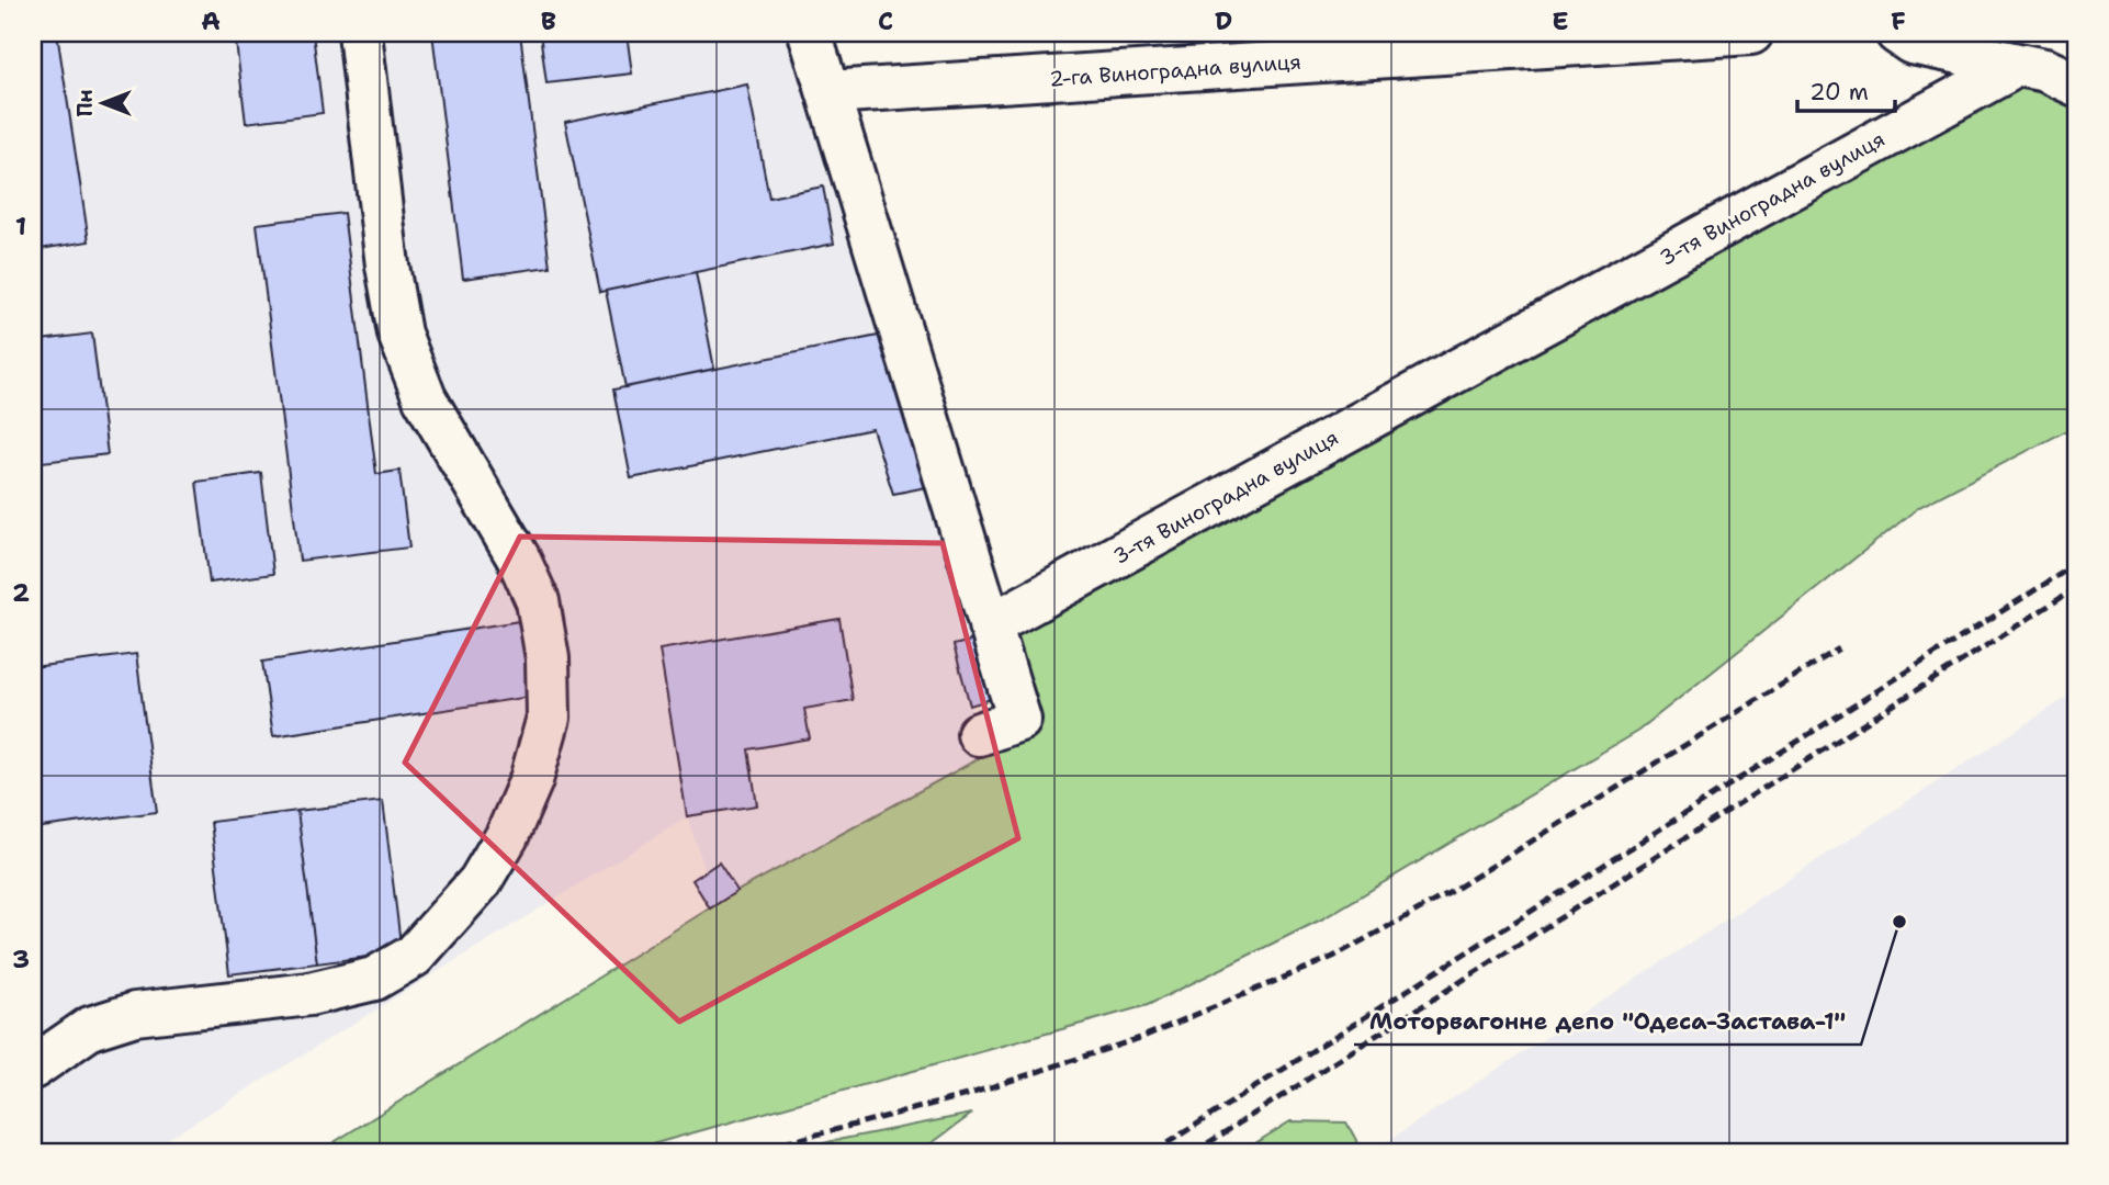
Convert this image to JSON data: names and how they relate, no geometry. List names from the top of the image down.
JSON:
{
  "streets": {
    "street": ["2-га Виноградна вулиця", "3-тя Виноградна вулиця"]
  },
  "places": ["Моторвагонне депо \"Одеса-Застава-1\""],
  "scale_bar": "20 m",
  "north": "left",
  "grid": {
    "columns": [
      "A",
      "B",
      "C",
      "D",
      "E",
      "F"
    ],
    "rows": ["1", "2", "3"]
  }
}
